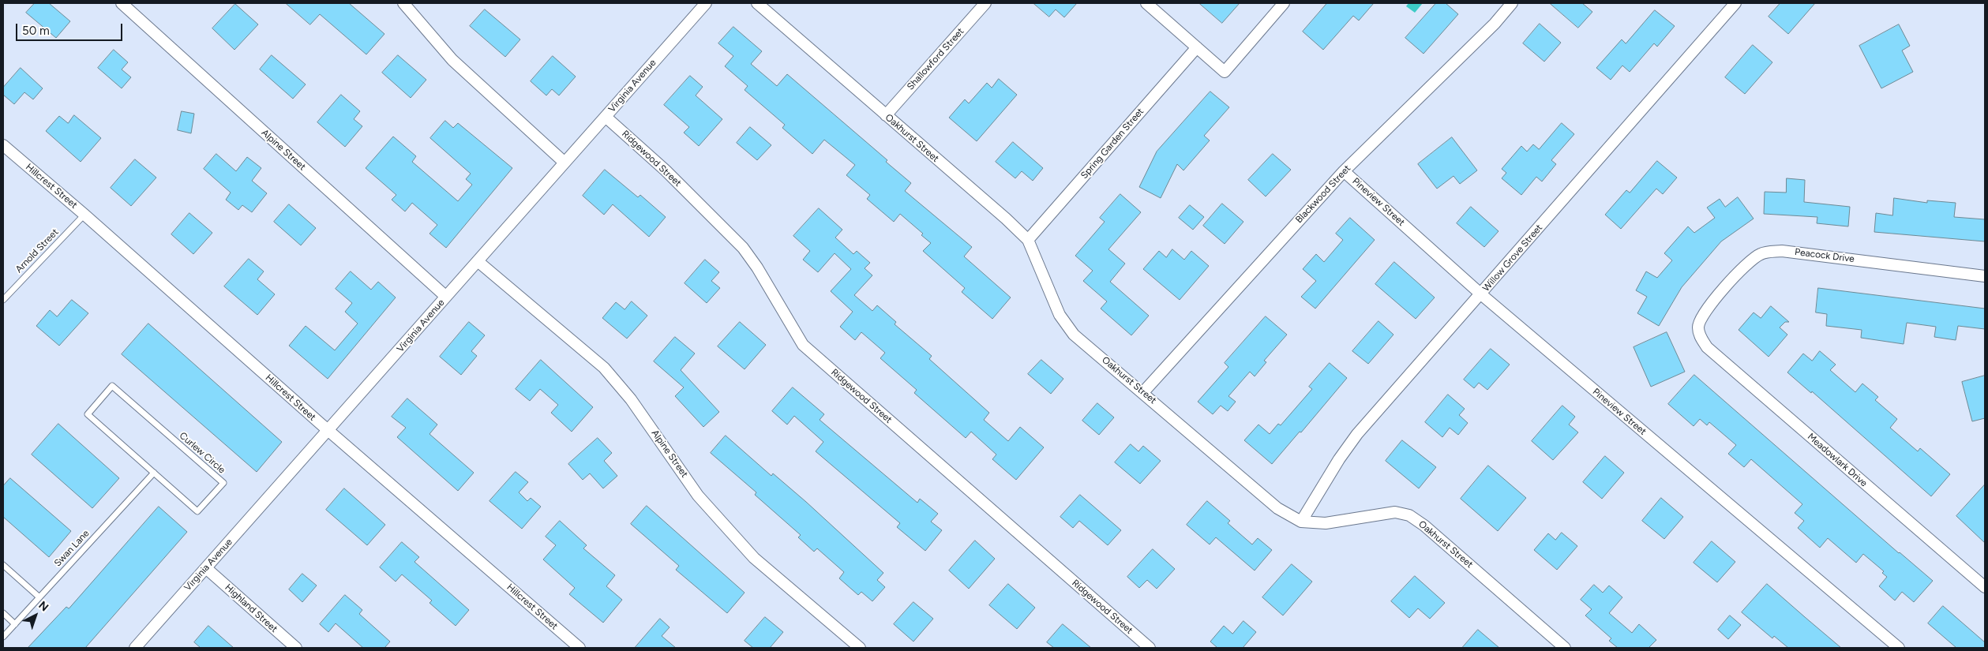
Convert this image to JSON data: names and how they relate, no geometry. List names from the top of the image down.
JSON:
{
  "streets": {
    "street": [
      "Shallowford Street",
      "Virginia Avenue",
      "Oakhurst Street",
      "Spring Garden Street",
      "Alpine Street",
      "Ridgewood Street",
      "Hillcrest Street",
      "Blackwood Street",
      "Pineview Street",
      "Peacock Drive",
      "Willow Grove Street",
      "Meadowlark Drive",
      "Highland Street"
    ],
    "lane": ["Arnold Street", "Curlew Circle", "Swan Lane"]
  },
  "crossings": [
    ["Shallowford Street", "Oakhurst Street"],
    ["Virginia Avenue", "Alpine Street"],
    ["Virginia Avenue", "Ridgewood Street"],
    ["Virginia Avenue", "Hillcrest Street"],
    ["Virginia Avenue", "Highland Street"],
    ["Oakhurst Street", "Spring Garden Street"],
    ["Oakhurst Street", "Blackwood Street"],
    ["Oakhurst Street", "Willow Grove Street"],
    ["Hillcrest Street", "Arnold Street"],
    ["Blackwood Street", "Pineview Street"],
    ["Pineview Street", "Willow Grove Street"],
    ["Peacock Drive", "Meadowlark Drive"],
    ["Curlew Circle", "Swan Lane"]
  ],
  "scale_bar": "50 m",
  "north": "top right"
}
